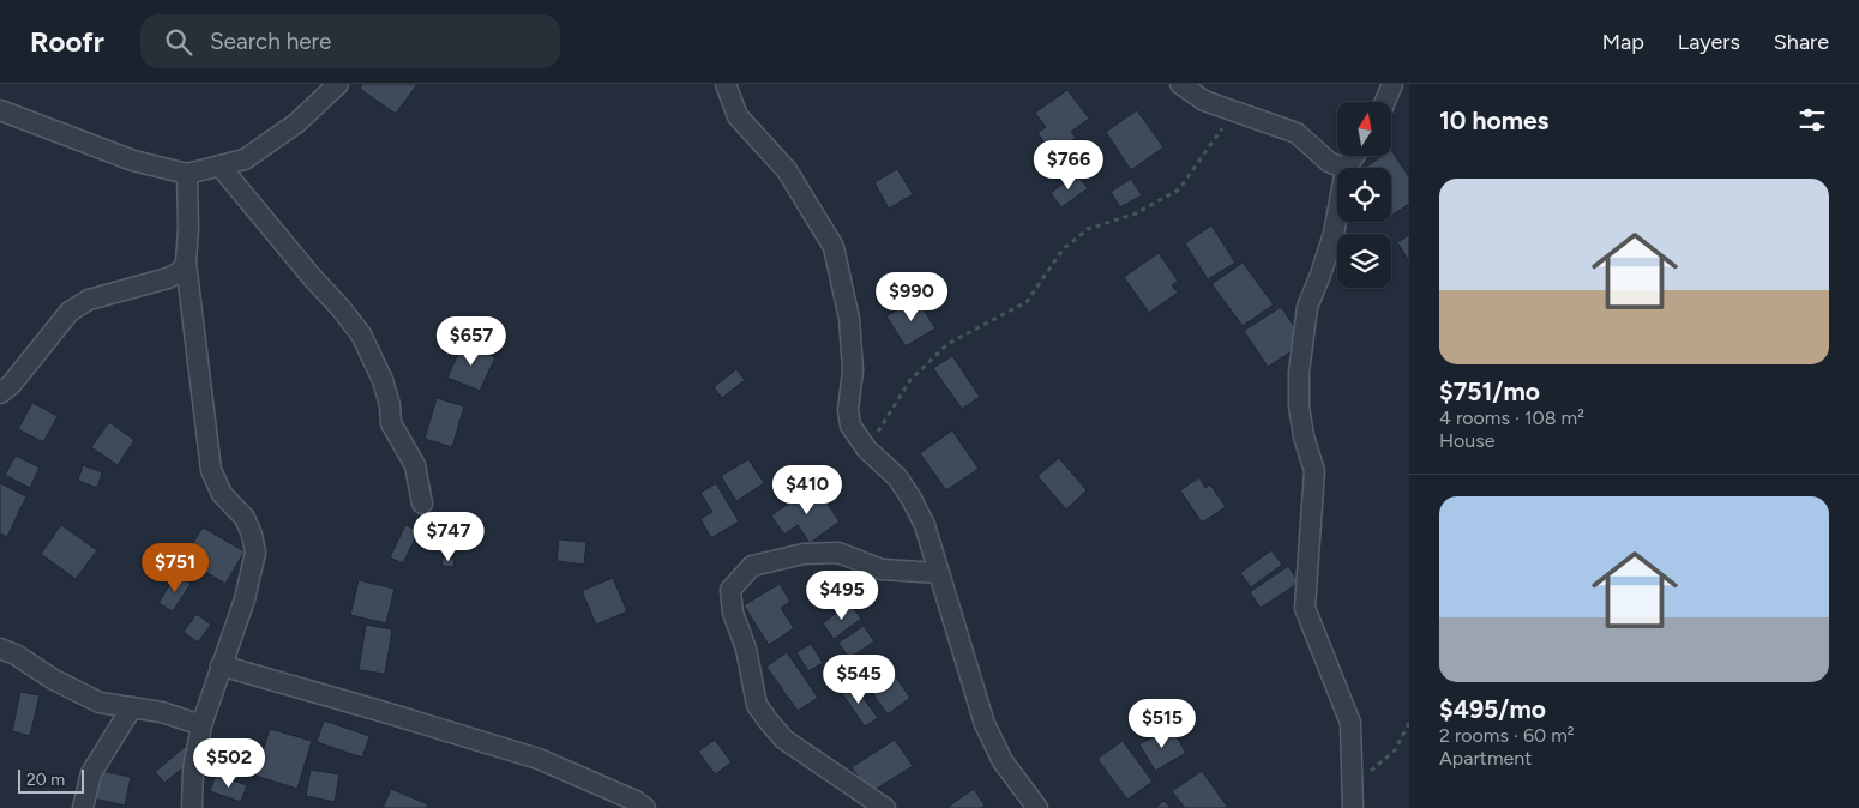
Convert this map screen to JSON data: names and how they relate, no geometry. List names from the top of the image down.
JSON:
{
  "scale_bar": "20 m",
  "north": "top",
  "page": {
    "header": "Roofr",
    "search": "Search here",
    "nav": ["Map", "Layers", "Share"],
    "heading": "10 homes",
    "price": [
      "$766",
      "$990",
      "$657",
      "$410",
      "$747",
      "$751",
      "$495",
      "$545",
      "$515",
      "$502"
    ],
    "list": [
      {
        "name": "$751/mo",
        "note": "4 rooms · 108 m² · House"
      },
      {
        "name": "$495/mo",
        "note": "2 rooms · 60 m² · Apartment"
      }
    ],
    "scale": "20 m"
  }
}
